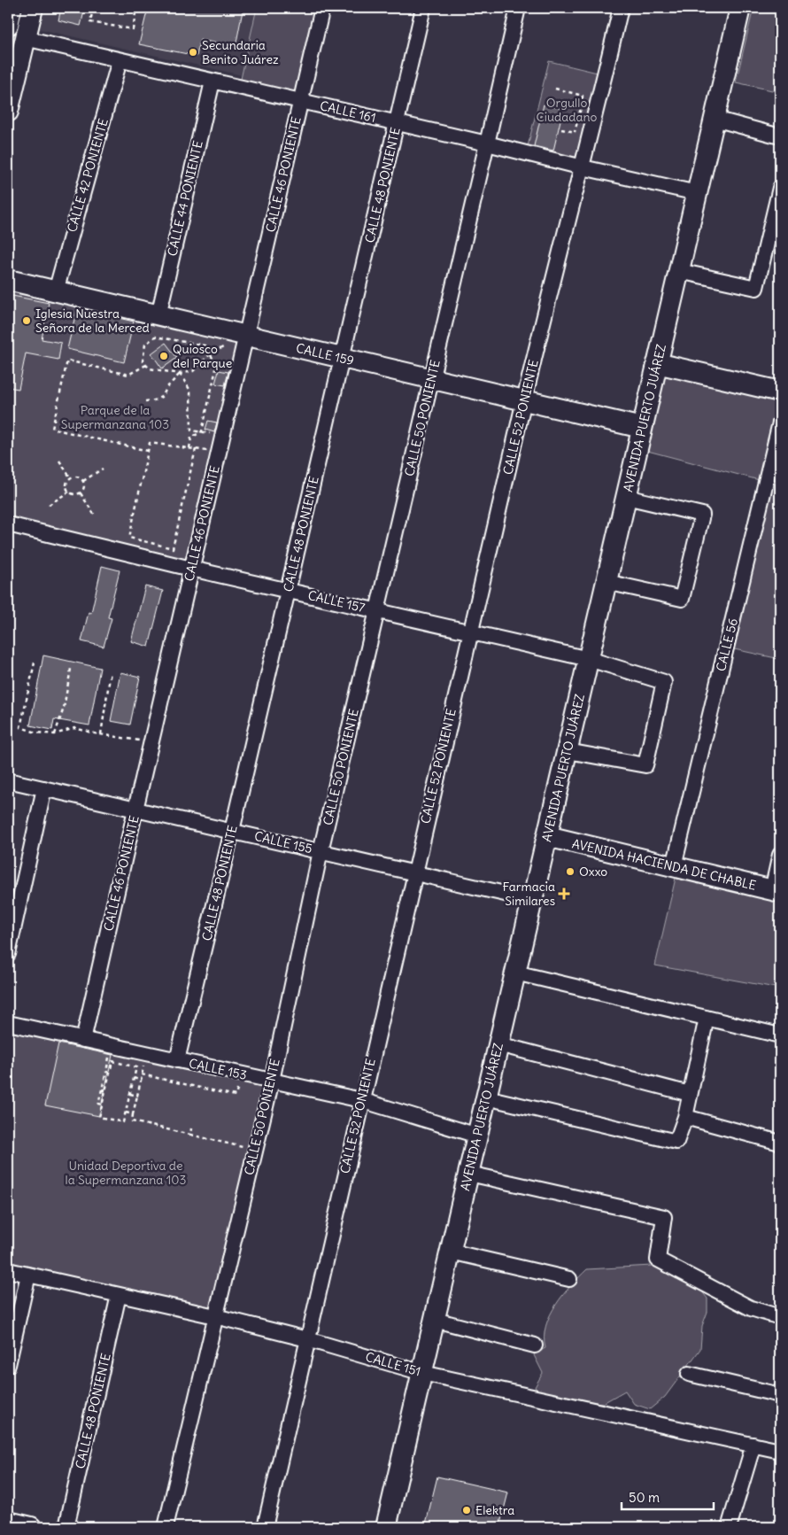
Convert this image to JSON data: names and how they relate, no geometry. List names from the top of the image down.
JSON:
{
  "streets": {
    "street": [
      "CALLE 161",
      "CALLE 46 PONIENTE",
      "CALLE 42 PONIENTE",
      "CALLE 48 PONIENTE",
      "CALLE 44 PONIENTE",
      "CALLE 159",
      "CALLE 52 PONIENTE",
      "CALLE 50 PONIENTE",
      "AVENIDA PUERTO JUÁREZ",
      "CALLE 157",
      "CALLE 56",
      "CALLE 155",
      "AVENIDA HACIENDA DE CHABLE",
      "CALLE 153",
      "CALLE 151"
    ]
  },
  "crossings": [
    ["CALLE 161", "CALLE 46 PONIENTE"],
    ["CALLE 161", "CALLE 42 PONIENTE"],
    ["CALLE 161", "CALLE 48 PONIENTE"],
    ["CALLE 161", "CALLE 44 PONIENTE"],
    ["CALLE 161", "CALLE 52 PONIENTE"],
    ["CALLE 161", "CALLE 50 PONIENTE"],
    ["CALLE 161", "AVENIDA PUERTO JUÁREZ"],
    ["CALLE 46 PONIENTE", "CALLE 159"],
    ["CALLE 46 PONIENTE", "CALLE 157"],
    ["CALLE 46 PONIENTE", "CALLE 155"],
    ["CALLE 46 PONIENTE", "CALLE 153"],
    ["CALLE 42 PONIENTE", "CALLE 159"],
    ["CALLE 48 PONIENTE", "CALLE 159"],
    ["CALLE 48 PONIENTE", "CALLE 157"],
    ["CALLE 48 PONIENTE", "CALLE 155"],
    ["CALLE 48 PONIENTE", "CALLE 153"],
    ["CALLE 48 PONIENTE", "CALLE 151"],
    ["CALLE 44 PONIENTE", "CALLE 159"],
    ["CALLE 159", "CALLE 52 PONIENTE"],
    ["CALLE 159", "CALLE 50 PONIENTE"],
    ["CALLE 159", "AVENIDA PUERTO JUÁREZ"],
    ["CALLE 52 PONIENTE", "CALLE 157"],
    ["CALLE 52 PONIENTE", "CALLE 155"],
    ["CALLE 52 PONIENTE", "CALLE 153"],
    ["CALLE 52 PONIENTE", "CALLE 151"],
    ["CALLE 50 PONIENTE", "CALLE 157"],
    ["CALLE 50 PONIENTE", "CALLE 155"],
    ["CALLE 50 PONIENTE", "CALLE 153"],
    ["CALLE 50 PONIENTE", "CALLE 151"],
    ["AVENIDA PUERTO JUÁREZ", "CALLE 157"],
    ["AVENIDA PUERTO JUÁREZ", "CALLE 155"],
    ["AVENIDA PUERTO JUÁREZ", "AVENIDA HACIENDA DE CHABLE"],
    ["AVENIDA PUERTO JUÁREZ", "CALLE 153"],
    ["AVENIDA PUERTO JUÁREZ", "CALLE 151"],
    ["CALLE 56", "AVENIDA HACIENDA DE CHABLE"]
  ],
  "parks": ["Orgullo Ciudadano", "Parque de la Supermanzana 103", "Unidad Deportiva de la Supermanzana 103"],
  "places": {
    "other": [
      "Secundaria Benito Juárez",
      "Iglesia Nuestra Señora de la Merced",
      "Quiosco del Parque",
      "Oxxo",
      "Elektra"
    ],
    "health": ["Farmacia Similares"]
  },
  "scale_bar": "50 m"
}
